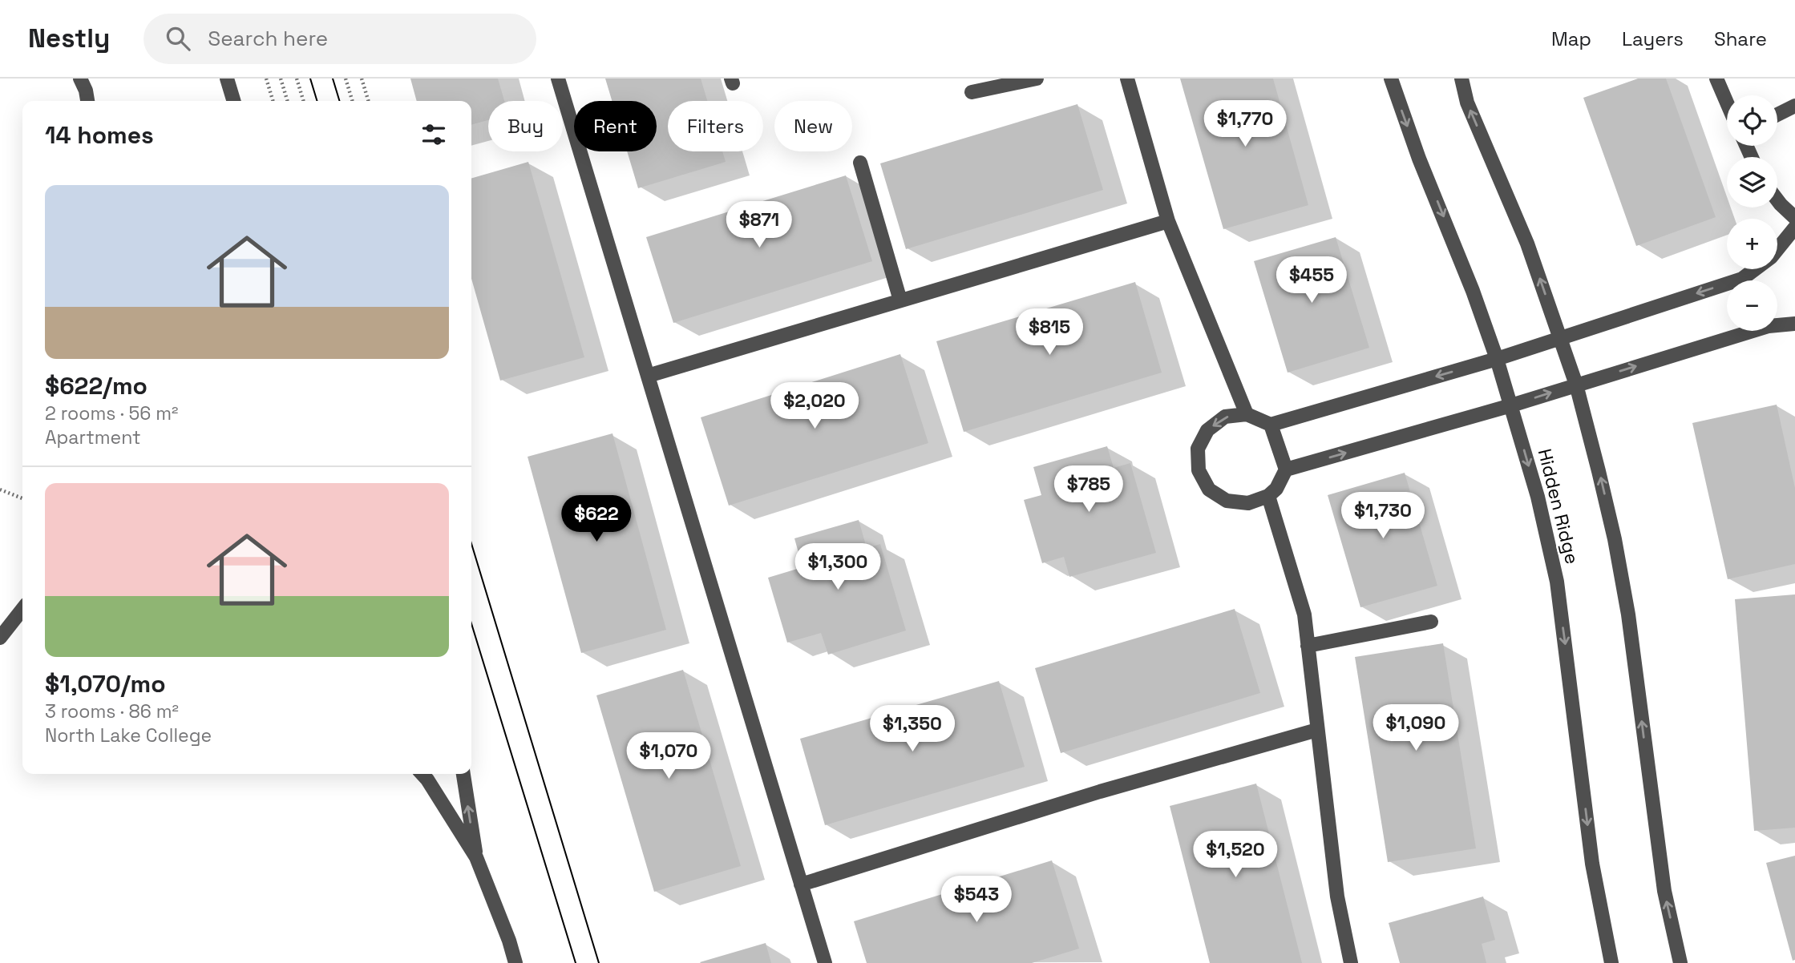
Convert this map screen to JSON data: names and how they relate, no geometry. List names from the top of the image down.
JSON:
{
  "streets": {
    "street": ["Hidden Ridge"]
  },
  "page": {
    "header": "Nestly",
    "search": "Search here",
    "nav": ["Map", "Layers", "Share"],
    "map_buttons": ["+", "−"],
    "price": [
      "$1,770",
      "$871",
      "$455",
      "$815",
      "$2,020",
      "$785",
      "$1,730",
      "$622",
      "$1,300",
      "$1,090",
      "$1,350",
      "$1,070",
      "$1,520",
      "$543"
    ],
    "chip": [
      "Buy",
      "Rent",
      "Filters",
      "New"
    ],
    "heading": "14 homes",
    "list": [
      {
        "name": "$622/mo",
        "note": "2 rooms · 56 m² · Apartment"
      },
      {
        "name": "$1,070/mo",
        "note": "3 rooms · 86 m² · North Lake College"
      }
    ]
  }
}
